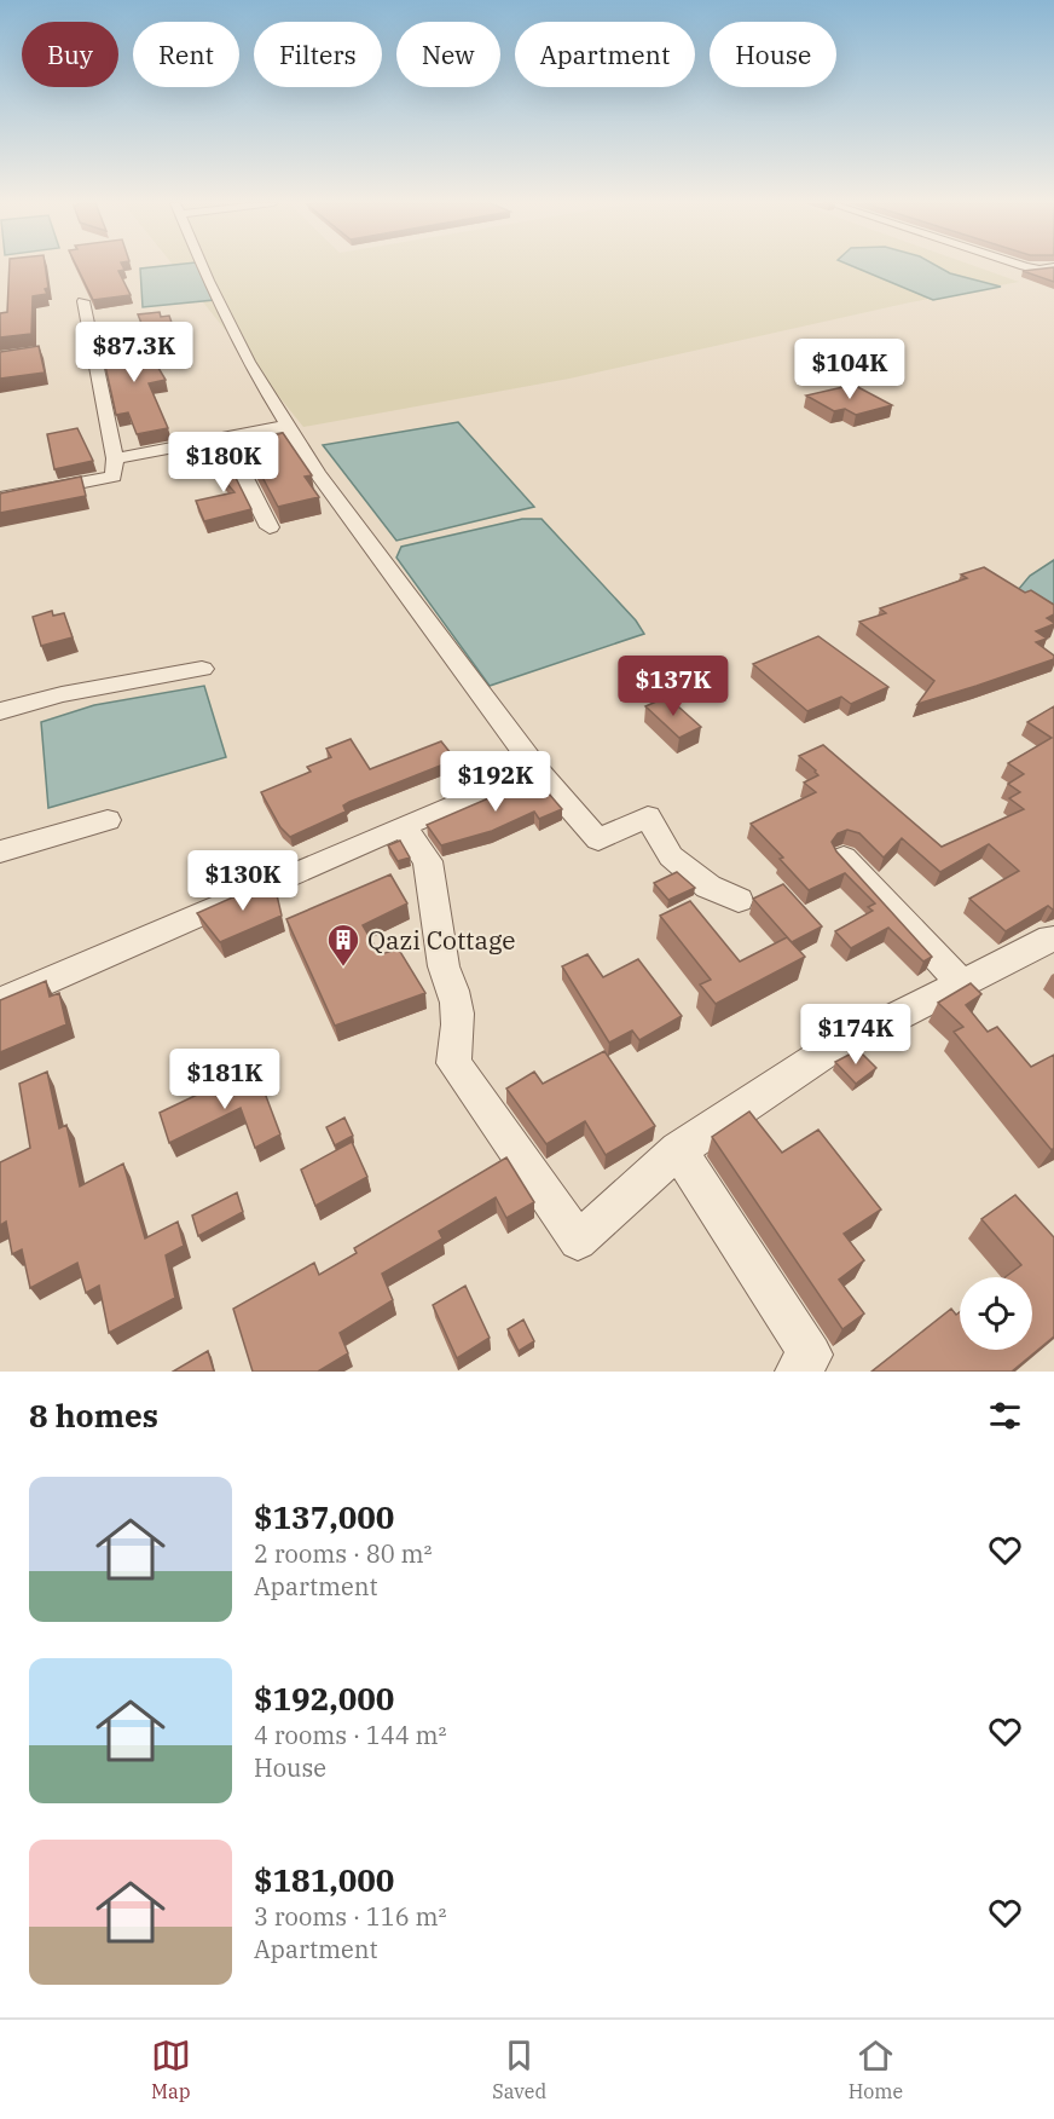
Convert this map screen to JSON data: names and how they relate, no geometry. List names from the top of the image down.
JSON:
{
  "places": {
    "building": ["Qazi Cottage"]
  },
  "page": {
    "chip": [
      "Buy",
      "Rent",
      "Filters",
      "New",
      "Apartment",
      "House"
    ],
    "price": [
      "$87.3K",
      "$104K",
      "$180K",
      "$137K",
      "$192K",
      "$130K",
      "$174K",
      "$181K"
    ],
    "heading": "8 homes",
    "list": [
      {
        "name": "$137,000",
        "note": "2 rooms · 80 m² · Apartment"
      },
      {
        "name": "$192,000",
        "note": "4 rooms · 144 m² · House"
      },
      {
        "name": "$181,000",
        "note": "3 rooms · 116 m² · Apartment"
      }
    ],
    "tabs": ["Map", "Saved", "Home"]
  }
}
